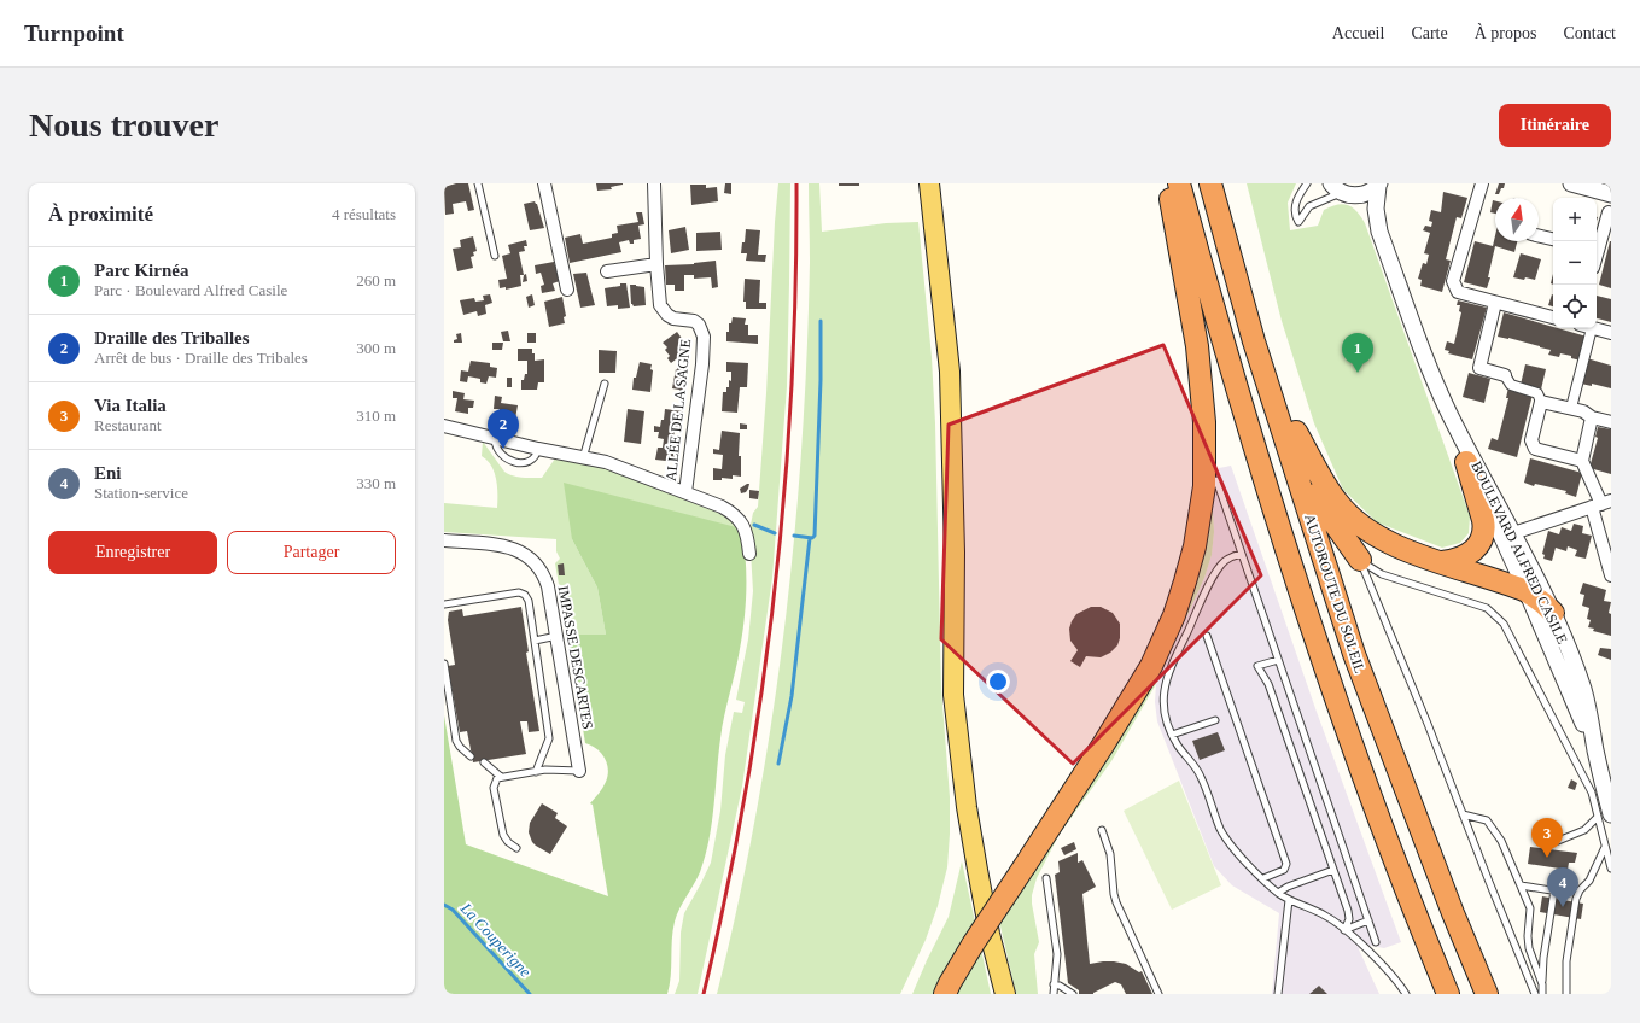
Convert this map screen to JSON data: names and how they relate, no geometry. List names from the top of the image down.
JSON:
{
  "streets": {
    "highway": ["AUTOROUTE DU SOLEIL"],
    "street": ["ALLÉE DE LA SAGNE", "BOULEVARD ALFRED CASILE", "IMPASSE DESCARTES"]
  },
  "water": ["La Couperigne"],
  "north": "top",
  "page": {
    "header": "Turnpoint",
    "nav": [
      "Accueil",
      "Carte",
      "À propos",
      "Contact"
    ],
    "buttons": [
      "Itinéraire",
      ["Enregistrer", "Partager"]
    ],
    "title": "Nous trouver",
    "heading": ["À proximité", "4 résultats"],
    "map_buttons": ["+", "−"],
    "list": [
      {
        "mark": "1",
        "name": "Parc Kirnéa",
        "note": "Parc · Boulevard Alfred Casile",
        "value": "260 m"
      },
      {
        "mark": "2",
        "name": "Draille des Triballes",
        "note": "Arrêt de bus · Draille des Tribales",
        "value": "300 m"
      },
      {
        "mark": "3",
        "name": "Via Italia",
        "note": "Restaurant",
        "value": "310 m"
      },
      {
        "mark": "4",
        "name": "Eni",
        "note": "Station-service",
        "value": "330 m"
      }
    ],
    "pins": [
      "1",
      "2",
      "3",
      "4"
    ]
  }
}
